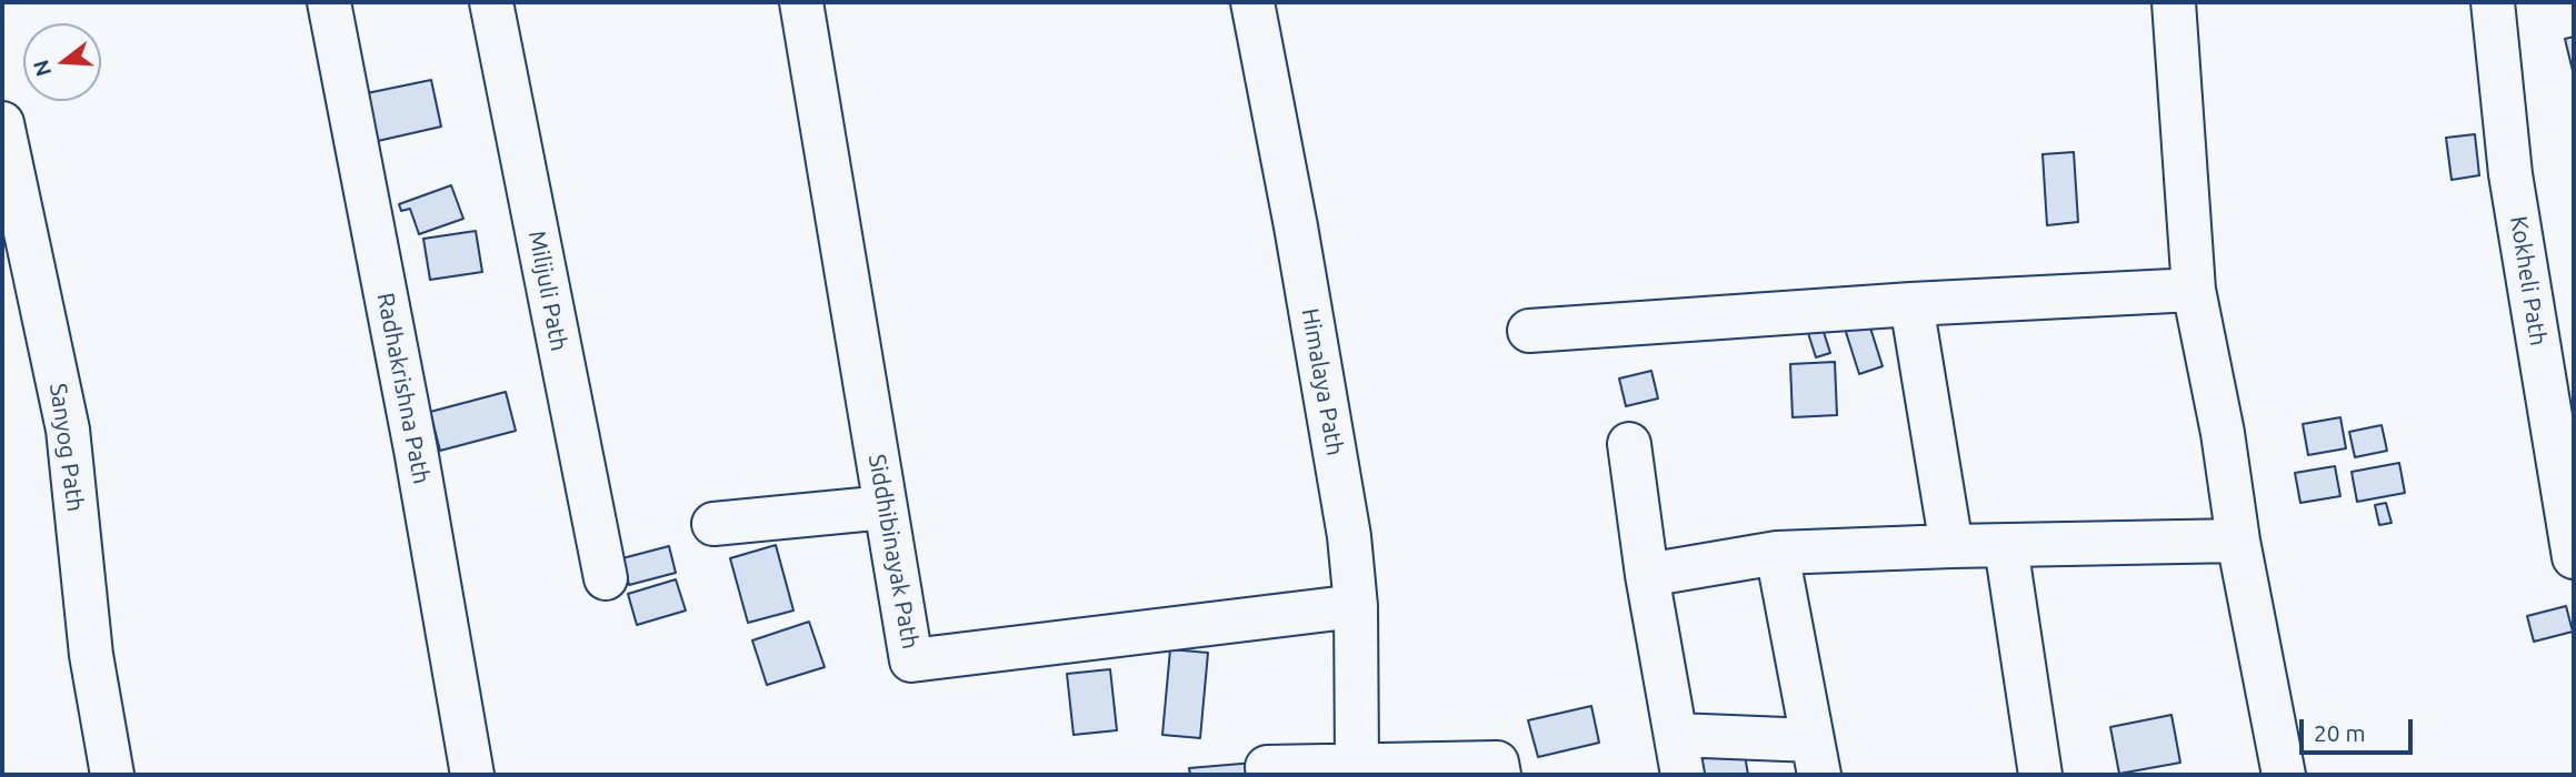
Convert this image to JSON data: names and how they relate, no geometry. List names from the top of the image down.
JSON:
{
  "streets": {
    "street": [
      "Kokheli Path",
      "Milijuli Path",
      "Himalaya Path",
      "Radhakrishna Path",
      "Sanyog Path",
      "Siddhibinayak Path"
    ]
  },
  "crossings": [
    ["Himalaya Path", "Siddhibinayak Path"]
  ],
  "scale_bar": "20 m",
  "north": "left"
}
